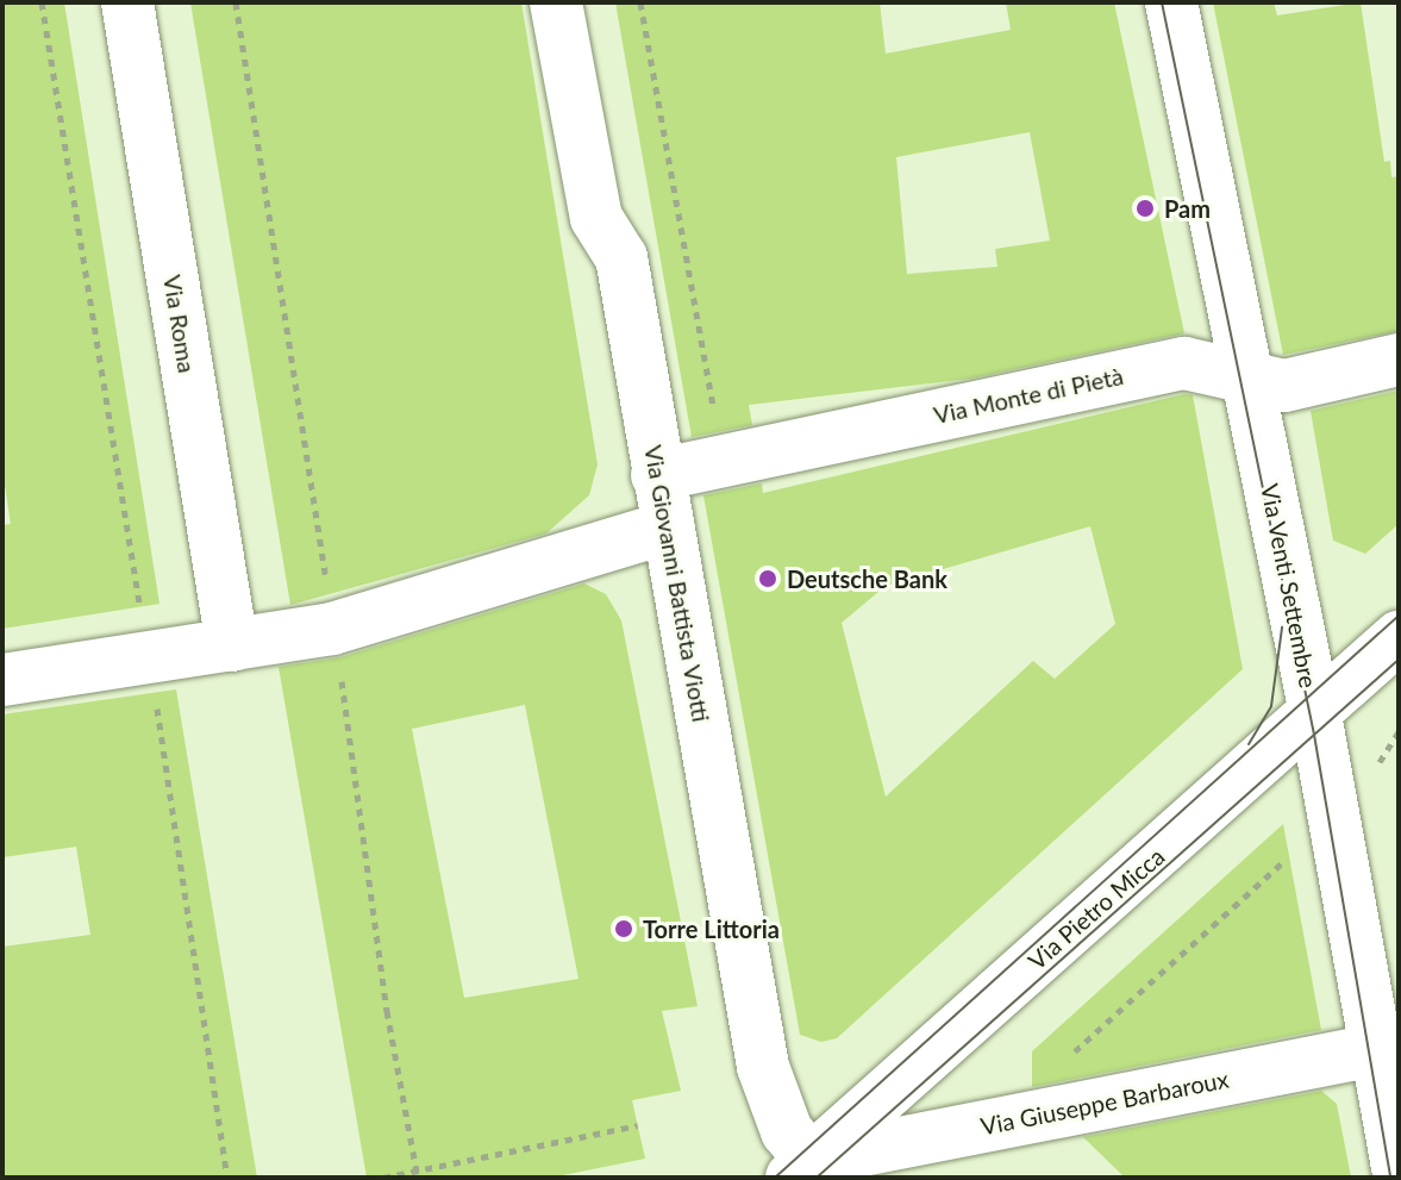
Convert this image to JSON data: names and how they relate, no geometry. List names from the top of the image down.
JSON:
{
  "streets": {
    "street": [
      "Via Roma",
      "Via Monte di Pietà",
      "Via Giovanni Battista Viotti",
      "Via Venti Settembre",
      "Via Pietro Micca",
      "Via Giuseppe Barbaroux"
    ]
  },
  "crossings": [
    ["Via Monte di Pietà", "Via Giovanni Battista Viotti"],
    ["Via Monte di Pietà", "Via Venti Settembre"],
    ["Via Giovanni Battista Viotti", "Via Pietro Micca"],
    ["Via Giovanni Battista Viotti", "Via Giuseppe Barbaroux"],
    ["Via Venti Settembre", "Via Pietro Micca"],
    ["Via Venti Settembre", "Via Giuseppe Barbaroux"],
    ["Via Pietro Micca", "Via Giuseppe Barbaroux"]
  ],
  "places": ["Pam", "Deutsche Bank", "Torre Littoria"]
}
